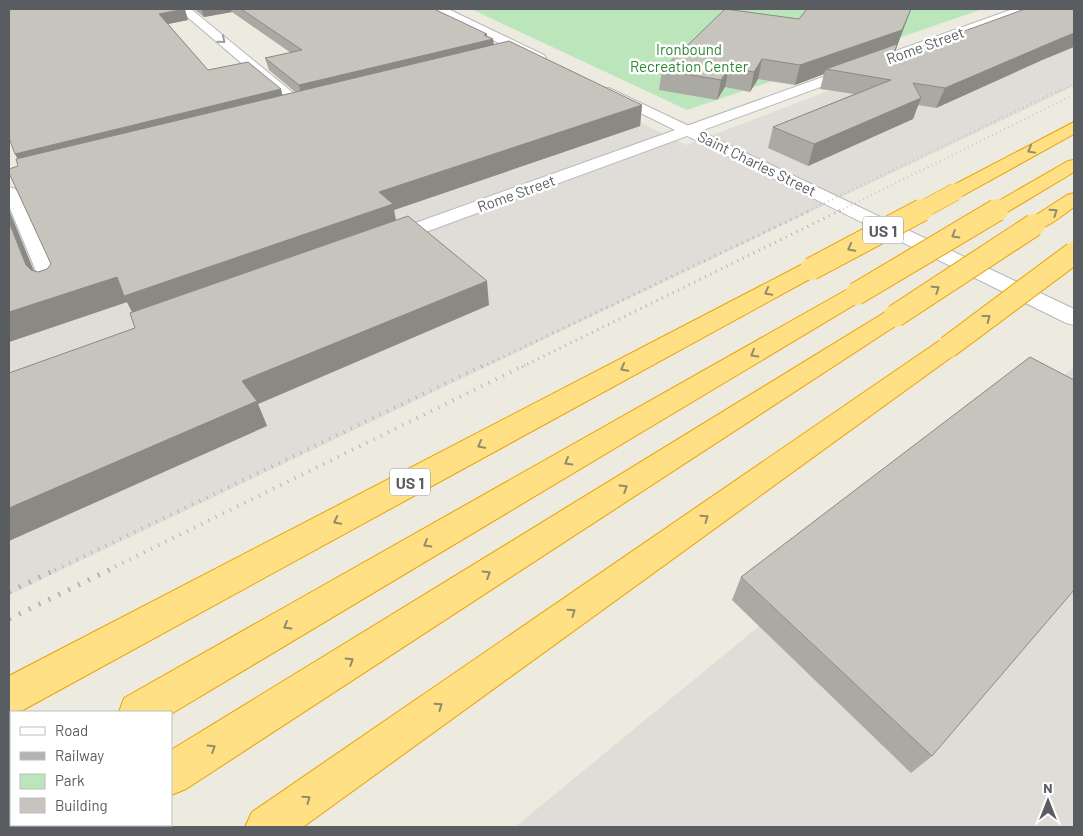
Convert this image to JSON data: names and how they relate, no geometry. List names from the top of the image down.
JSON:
{
  "streets": {
    "highway": ["US 1"],
    "street": ["Rome Street", "Saint Charles Street"]
  },
  "crossings": [
    ["Rome Street", "Saint Charles Street"]
  ],
  "parks": ["Ironbound Recreation Center"],
  "legend": [
    "Road",
    "Railway",
    "Park",
    "Building"
  ],
  "north": "top"
}
